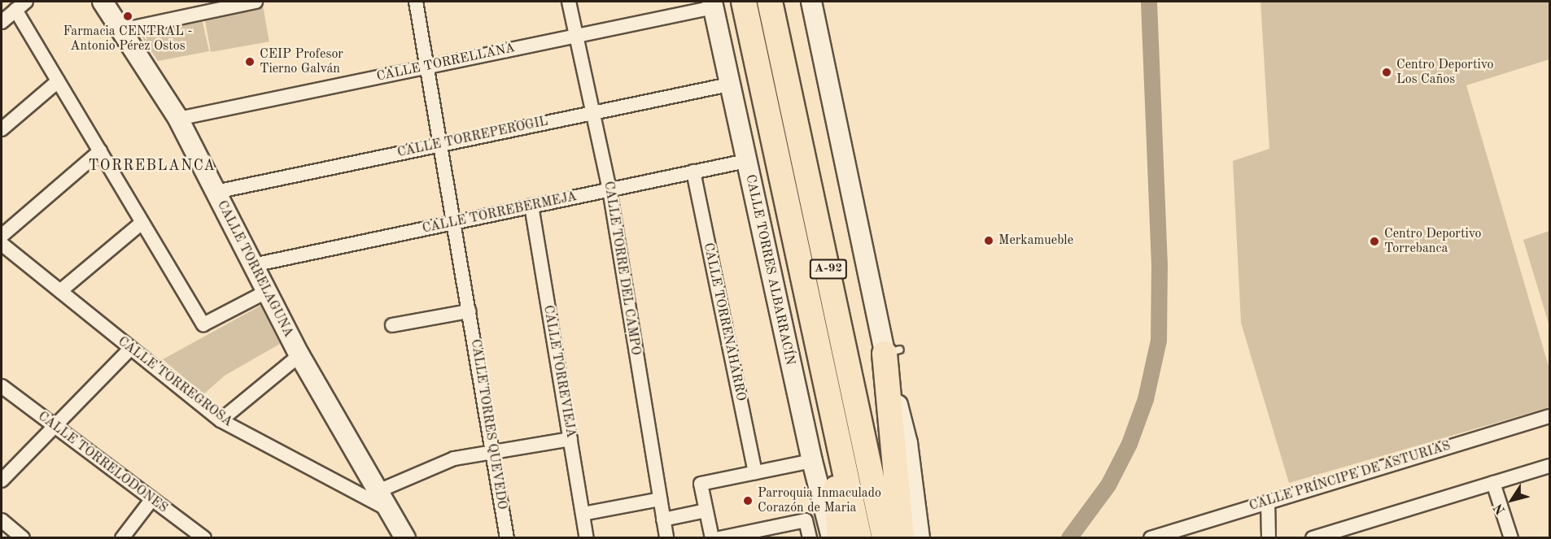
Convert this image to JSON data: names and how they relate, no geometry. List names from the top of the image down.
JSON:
{
  "streets": {
    "highway": ["A-92"],
    "street": [
      "CALLE TORRELLANA",
      "CALLE TORREPEROGIL",
      "CALLE TORREBERMEJA",
      "CALLE TORRE DEL CAMPO",
      "CALLE TORRELAGUNA",
      "CALLE TORRES ALBARRACÍN",
      "CALLE TORRENAHARRO",
      "CALLE TORREVIEJA",
      "CALLE TORREGROSA",
      "CALLE TORRES QUEVEDO",
      "CALLE TORRELODONES",
      "CALLE PRÍNCIPE DE ASTURIAS"
    ]
  },
  "crossings": [
    ["CALLE TORRELLANA", "CALLE TORRE DEL CAMPO"],
    ["CALLE TORRELLANA", "CALLE TORRELAGUNA"],
    ["CALLE TORRELLANA", "CALLE TORRES ALBARRACÍN"],
    ["CALLE TORRELLANA", "CALLE TORRES QUEVEDO"],
    ["CALLE TORREPEROGIL", "CALLE TORRE DEL CAMPO"],
    ["CALLE TORREPEROGIL", "CALLE TORRELAGUNA"],
    ["CALLE TORREPEROGIL", "CALLE TORRES ALBARRACÍN"],
    ["CALLE TORREPEROGIL", "CALLE TORRES QUEVEDO"],
    ["CALLE TORREBERMEJA", "CALLE TORRE DEL CAMPO"],
    ["CALLE TORREBERMEJA", "CALLE TORRELAGUNA"],
    ["CALLE TORREBERMEJA", "CALLE TORRES ALBARRACÍN"],
    ["CALLE TORREBERMEJA", "CALLE TORRENAHARRO"],
    ["CALLE TORREBERMEJA", "CALLE TORREVIEJA"],
    ["CALLE TORREBERMEJA", "CALLE TORRES QUEVEDO"],
    ["CALLE TORRELAGUNA", "CALLE TORREGROSA"]
  ],
  "districts": ["TORREBLANCA"],
  "places": [
    "Farmacia CENTRAL - Antonio Pérez Ostos",
    "CEIP Profesor Tierno Galván",
    "Centro Deportivo Los Caños",
    "Merkamueble",
    "Centro Deportivo Torrebanca",
    "Parroquia Inmaculado Corazón de Maria"
  ],
  "north": "bottom left"
}
